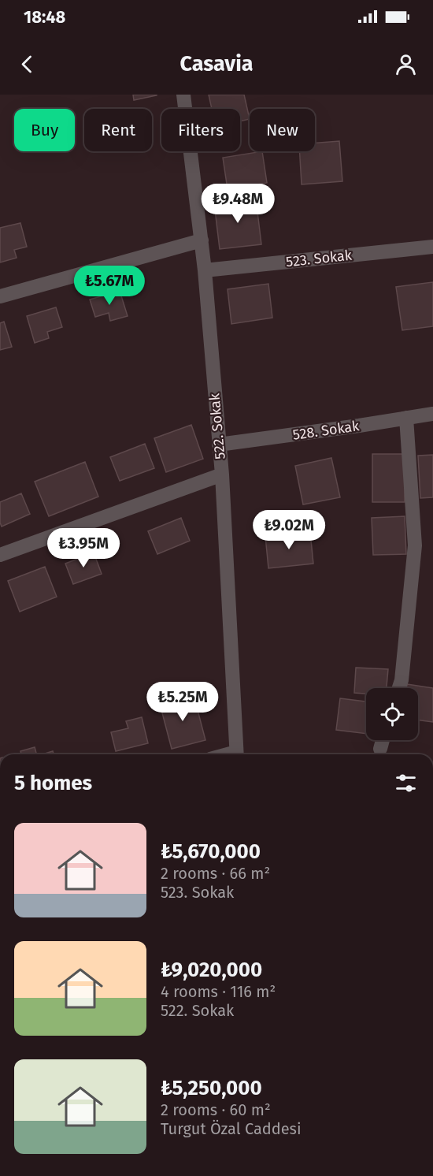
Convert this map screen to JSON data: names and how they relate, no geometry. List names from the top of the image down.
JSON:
{
  "streets": {
    "street": ["523. Sokak", "522. Sokak", "528. Sokak"]
  },
  "crossings": [
    ["523. Sokak", "522. Sokak"],
    ["522. Sokak", "528. Sokak"]
  ],
  "page": {
    "status": "18:48",
    "header": "Casavia",
    "chip": [
      "Buy",
      "Rent",
      "Filters",
      "New"
    ],
    "price": [
      "₺9.48M",
      "₺5.67M",
      "₺9.02M",
      "₺3.95M",
      "₺5.25M"
    ],
    "heading": "5 homes",
    "list": [
      {
        "name": "₺5,670,000",
        "note": "2 rooms · 66 m² · 523. Sokak"
      },
      {
        "name": "₺9,020,000",
        "note": "4 rooms · 116 m² · 522. Sokak"
      },
      {
        "name": "₺5,250,000",
        "note": "2 rooms · 60 m² · Turgut Özal Caddesi"
      }
    ]
  }
}
